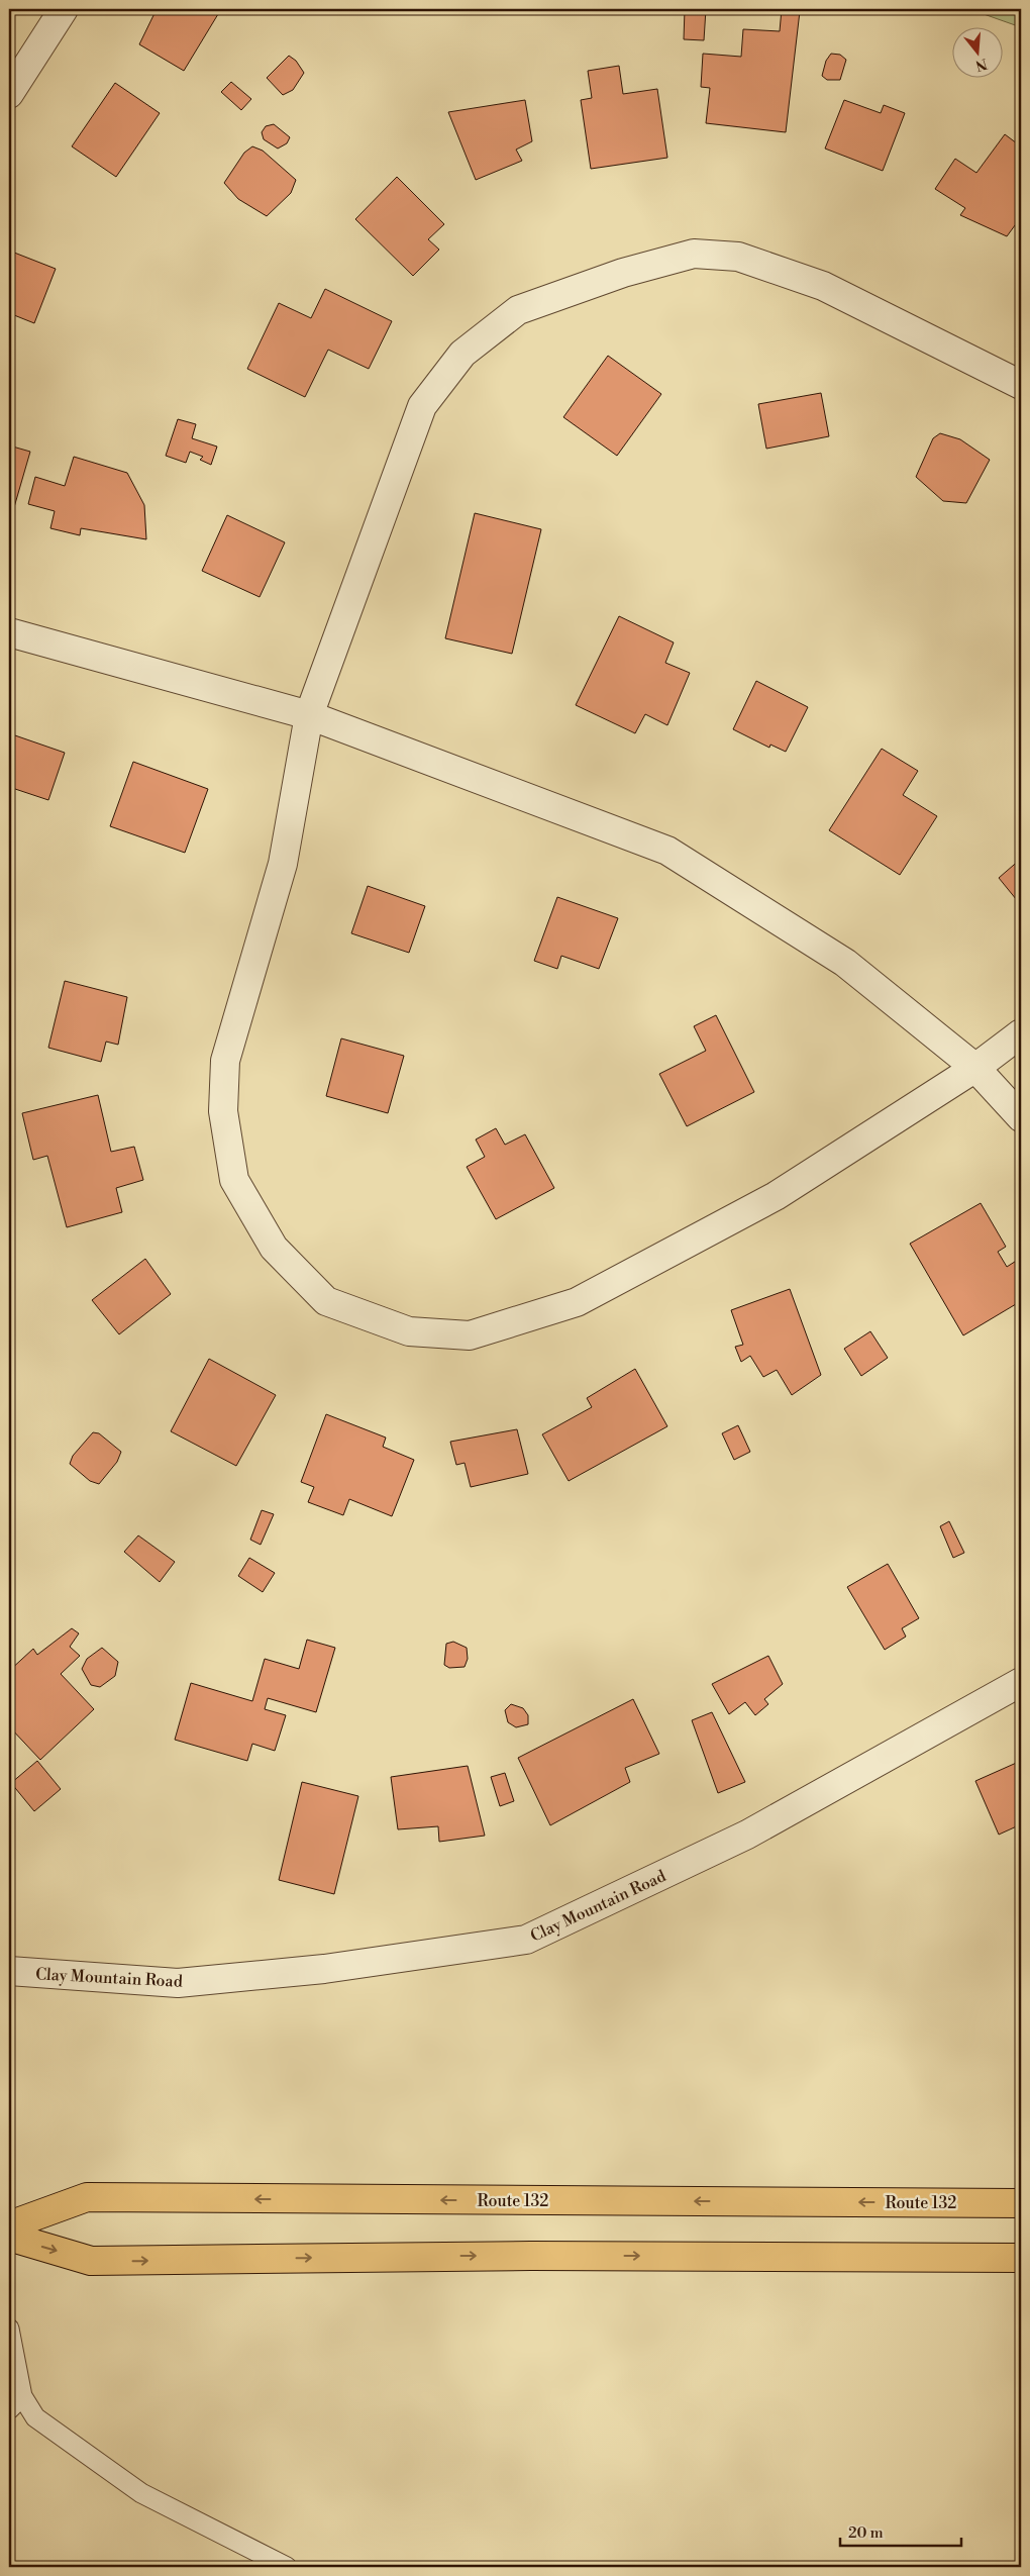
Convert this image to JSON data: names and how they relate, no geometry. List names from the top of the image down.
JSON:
{
  "streets": {
    "highway": ["Route 132"],
    "street": ["Clay Mountain Road"]
  },
  "scale_bar": "20 m",
  "north": "bottom"
}
